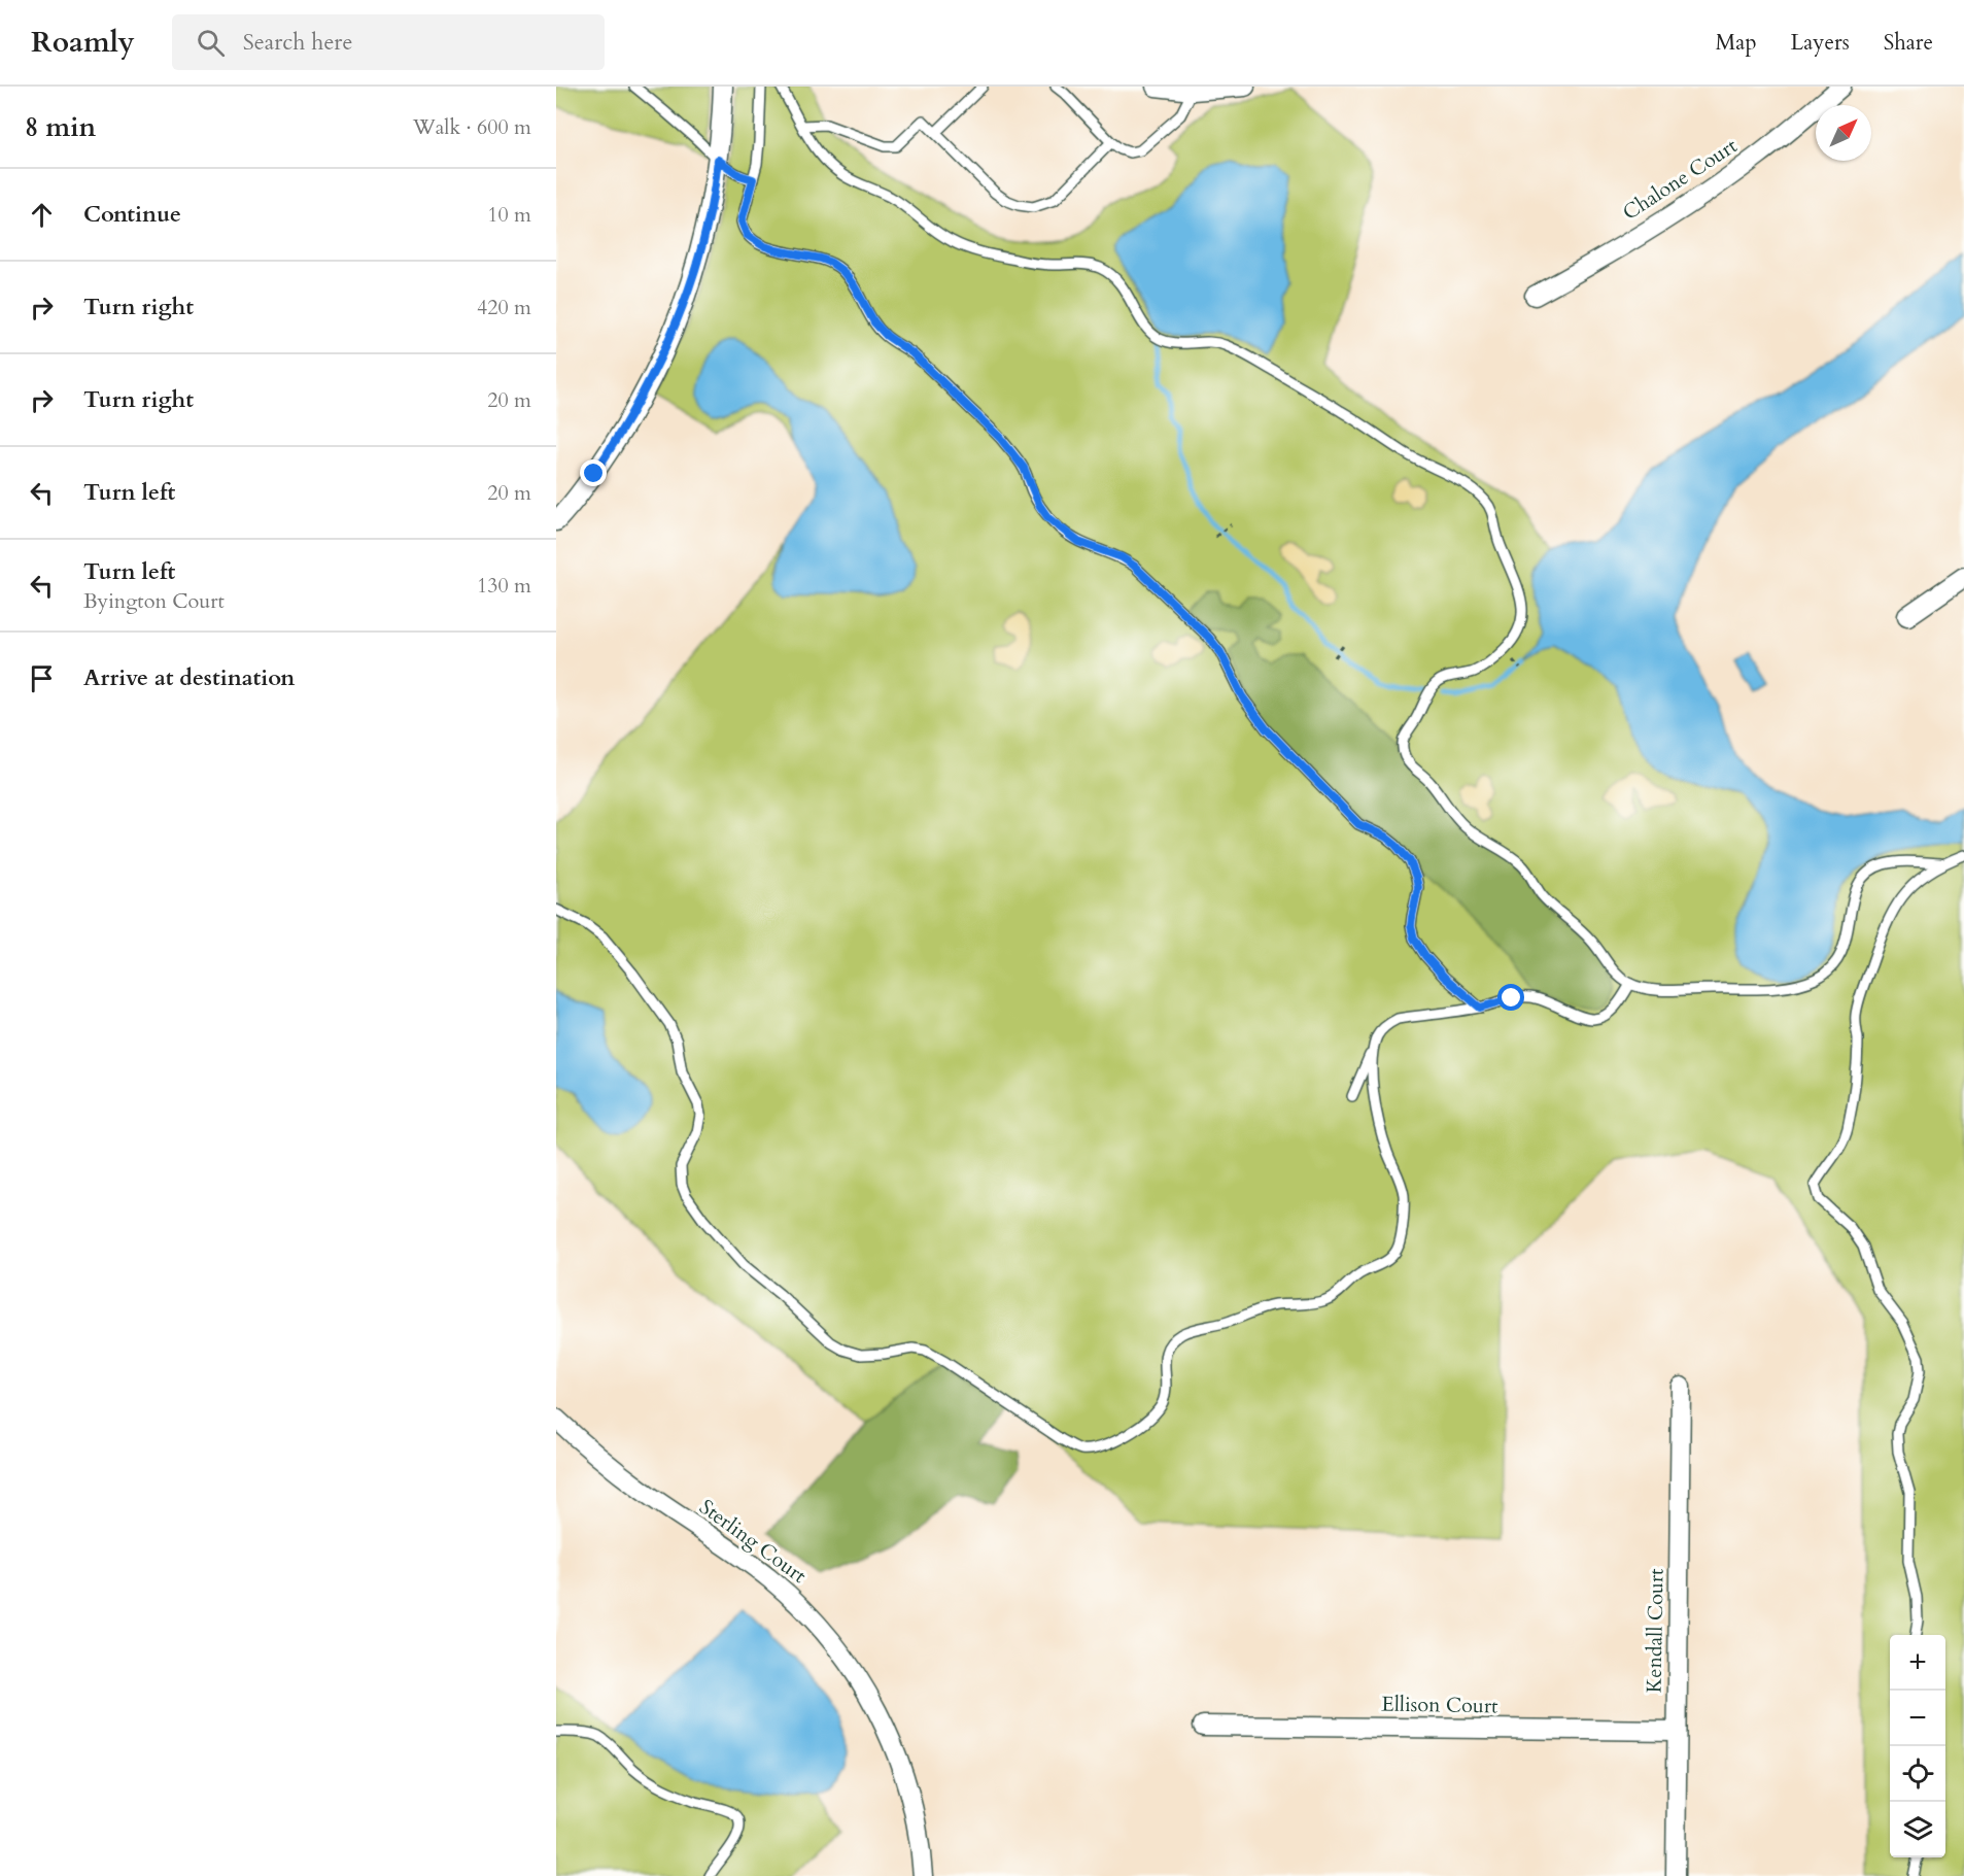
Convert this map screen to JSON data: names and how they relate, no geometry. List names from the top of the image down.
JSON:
{
  "streets": {
    "street": [
      "Chalone Court",
      "Sterling Court",
      "Kendall Court",
      "Ellison Court"
    ]
  },
  "crossings": [
    ["Kendall Court", "Ellison Court"]
  ],
  "north": "top right",
  "page": {
    "header": "Roamly",
    "search": "Search here",
    "nav": ["Map", "Layers", "Share"],
    "heading": ["8 min", "Walk · 600 m"],
    "list": [
      ["Continue", "10 m"],
      ["Turn right", "420 m"],
      ["Turn right", "20 m"],
      ["Turn left", "20 m"],
      ["Turn left", "Byington Court", "130 m"],
      "Arrive at destination"
    ],
    "map_buttons": ["+", "−"]
  }
}
